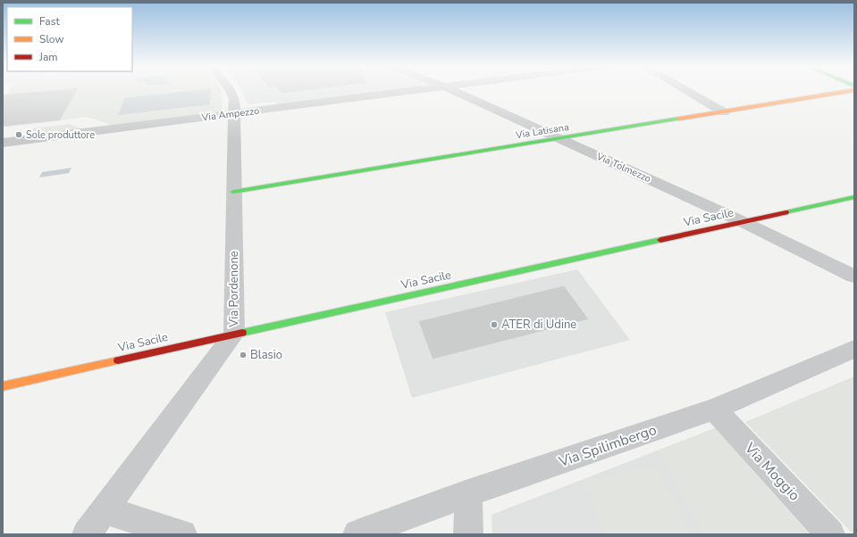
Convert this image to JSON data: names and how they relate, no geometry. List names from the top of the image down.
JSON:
{
  "streets": {
    "street": [
      "Via Ampezzo",
      "Via Latisana",
      "Via Tolmezzo",
      "Via Sacile",
      "Via Pordenone",
      "Via Spilimbergo",
      "Via Moggio"
    ]
  },
  "crossings": [
    ["Via Ampezzo", "Via Pordenone"],
    ["Via Latisana", "Via Tolmezzo"],
    ["Via Latisana", "Via Pordenone"],
    ["Via Tolmezzo", "Via Sacile"],
    ["Via Sacile", "Via Pordenone"],
    ["Via Spilimbergo", "Via Moggio"]
  ],
  "places": ["Sole produttore", "ATER di Udine", "Blasio"],
  "legend": ["Fast", "Slow", "Jam"]
}
